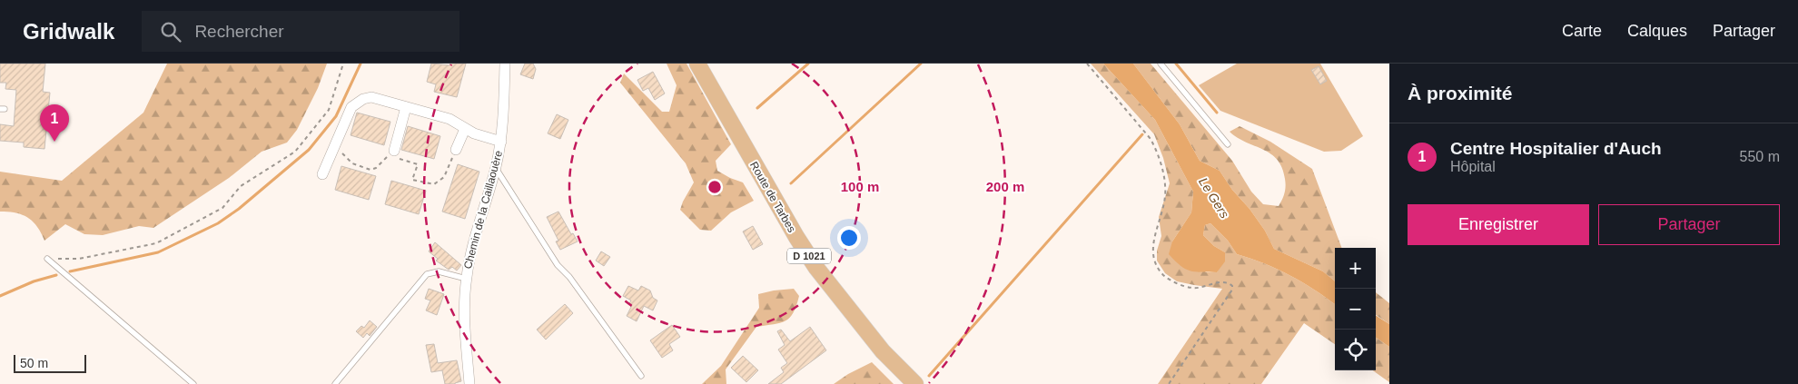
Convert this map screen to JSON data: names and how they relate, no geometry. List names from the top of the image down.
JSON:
{
  "streets": {
    "main road": ["Route de Tarbes", "D 1021"],
    "street": ["Chemin de la Caillaouère"]
  },
  "water": ["Le Gers"],
  "scale_bar": "50 m",
  "page": {
    "header": "Gridwalk",
    "search": "Rechercher",
    "nav": ["Carte", "Calques", "Partager"],
    "heading": "À proximité",
    "pins": "1",
    "list": [
      {
        "mark": "1",
        "name": "Centre Hospitalier d'Auch",
        "note": "Hôpital",
        "value": "550 m"
      }
    ],
    "buttons": ["Enregistrer", "Partager"],
    "map_buttons": ["+", "−"],
    "scale": "50 m"
  },
  "rings": ["100 m", "200 m"]
}
